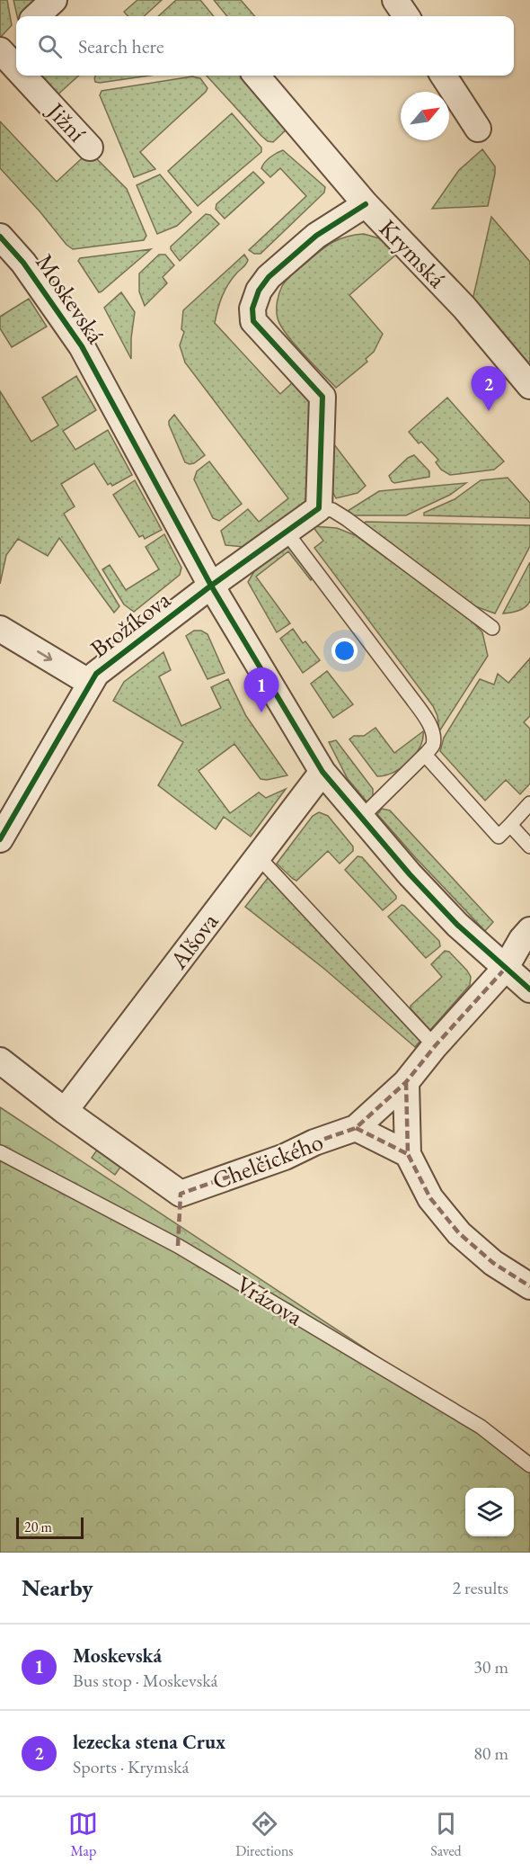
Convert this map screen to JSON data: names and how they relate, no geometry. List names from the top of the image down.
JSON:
{
  "streets": {
    "street": [
      "Jižní",
      "Krymská",
      "Moskevská",
      "Brožíkova",
      "Alšova",
      "Chelčického"
    ],
    "lane": ["Vrázova"]
  },
  "crossings": [
    ["Moskevská", "Brožíkova"],
    ["Moskevská", "Alšova"],
    ["Moskevská", "Chelčického"],
    ["Alšova", "Chelčického"]
  ],
  "scale_bar": "20 m",
  "north": "top right",
  "page": {
    "search": "Search here",
    "pins": ["2", "1"],
    "scale": "20 m",
    "heading": ["Nearby", "2 results"],
    "list": [
      {
        "mark": "1",
        "name": "Moskevská",
        "note": "Bus stop · Moskevská",
        "value": "30 m"
      },
      {
        "mark": "2",
        "name": "lezecka stena Crux",
        "note": "Sports · Krymská",
        "value": "80 m"
      }
    ],
    "nav": ["Map", "Directions", "Saved"]
  }
}
